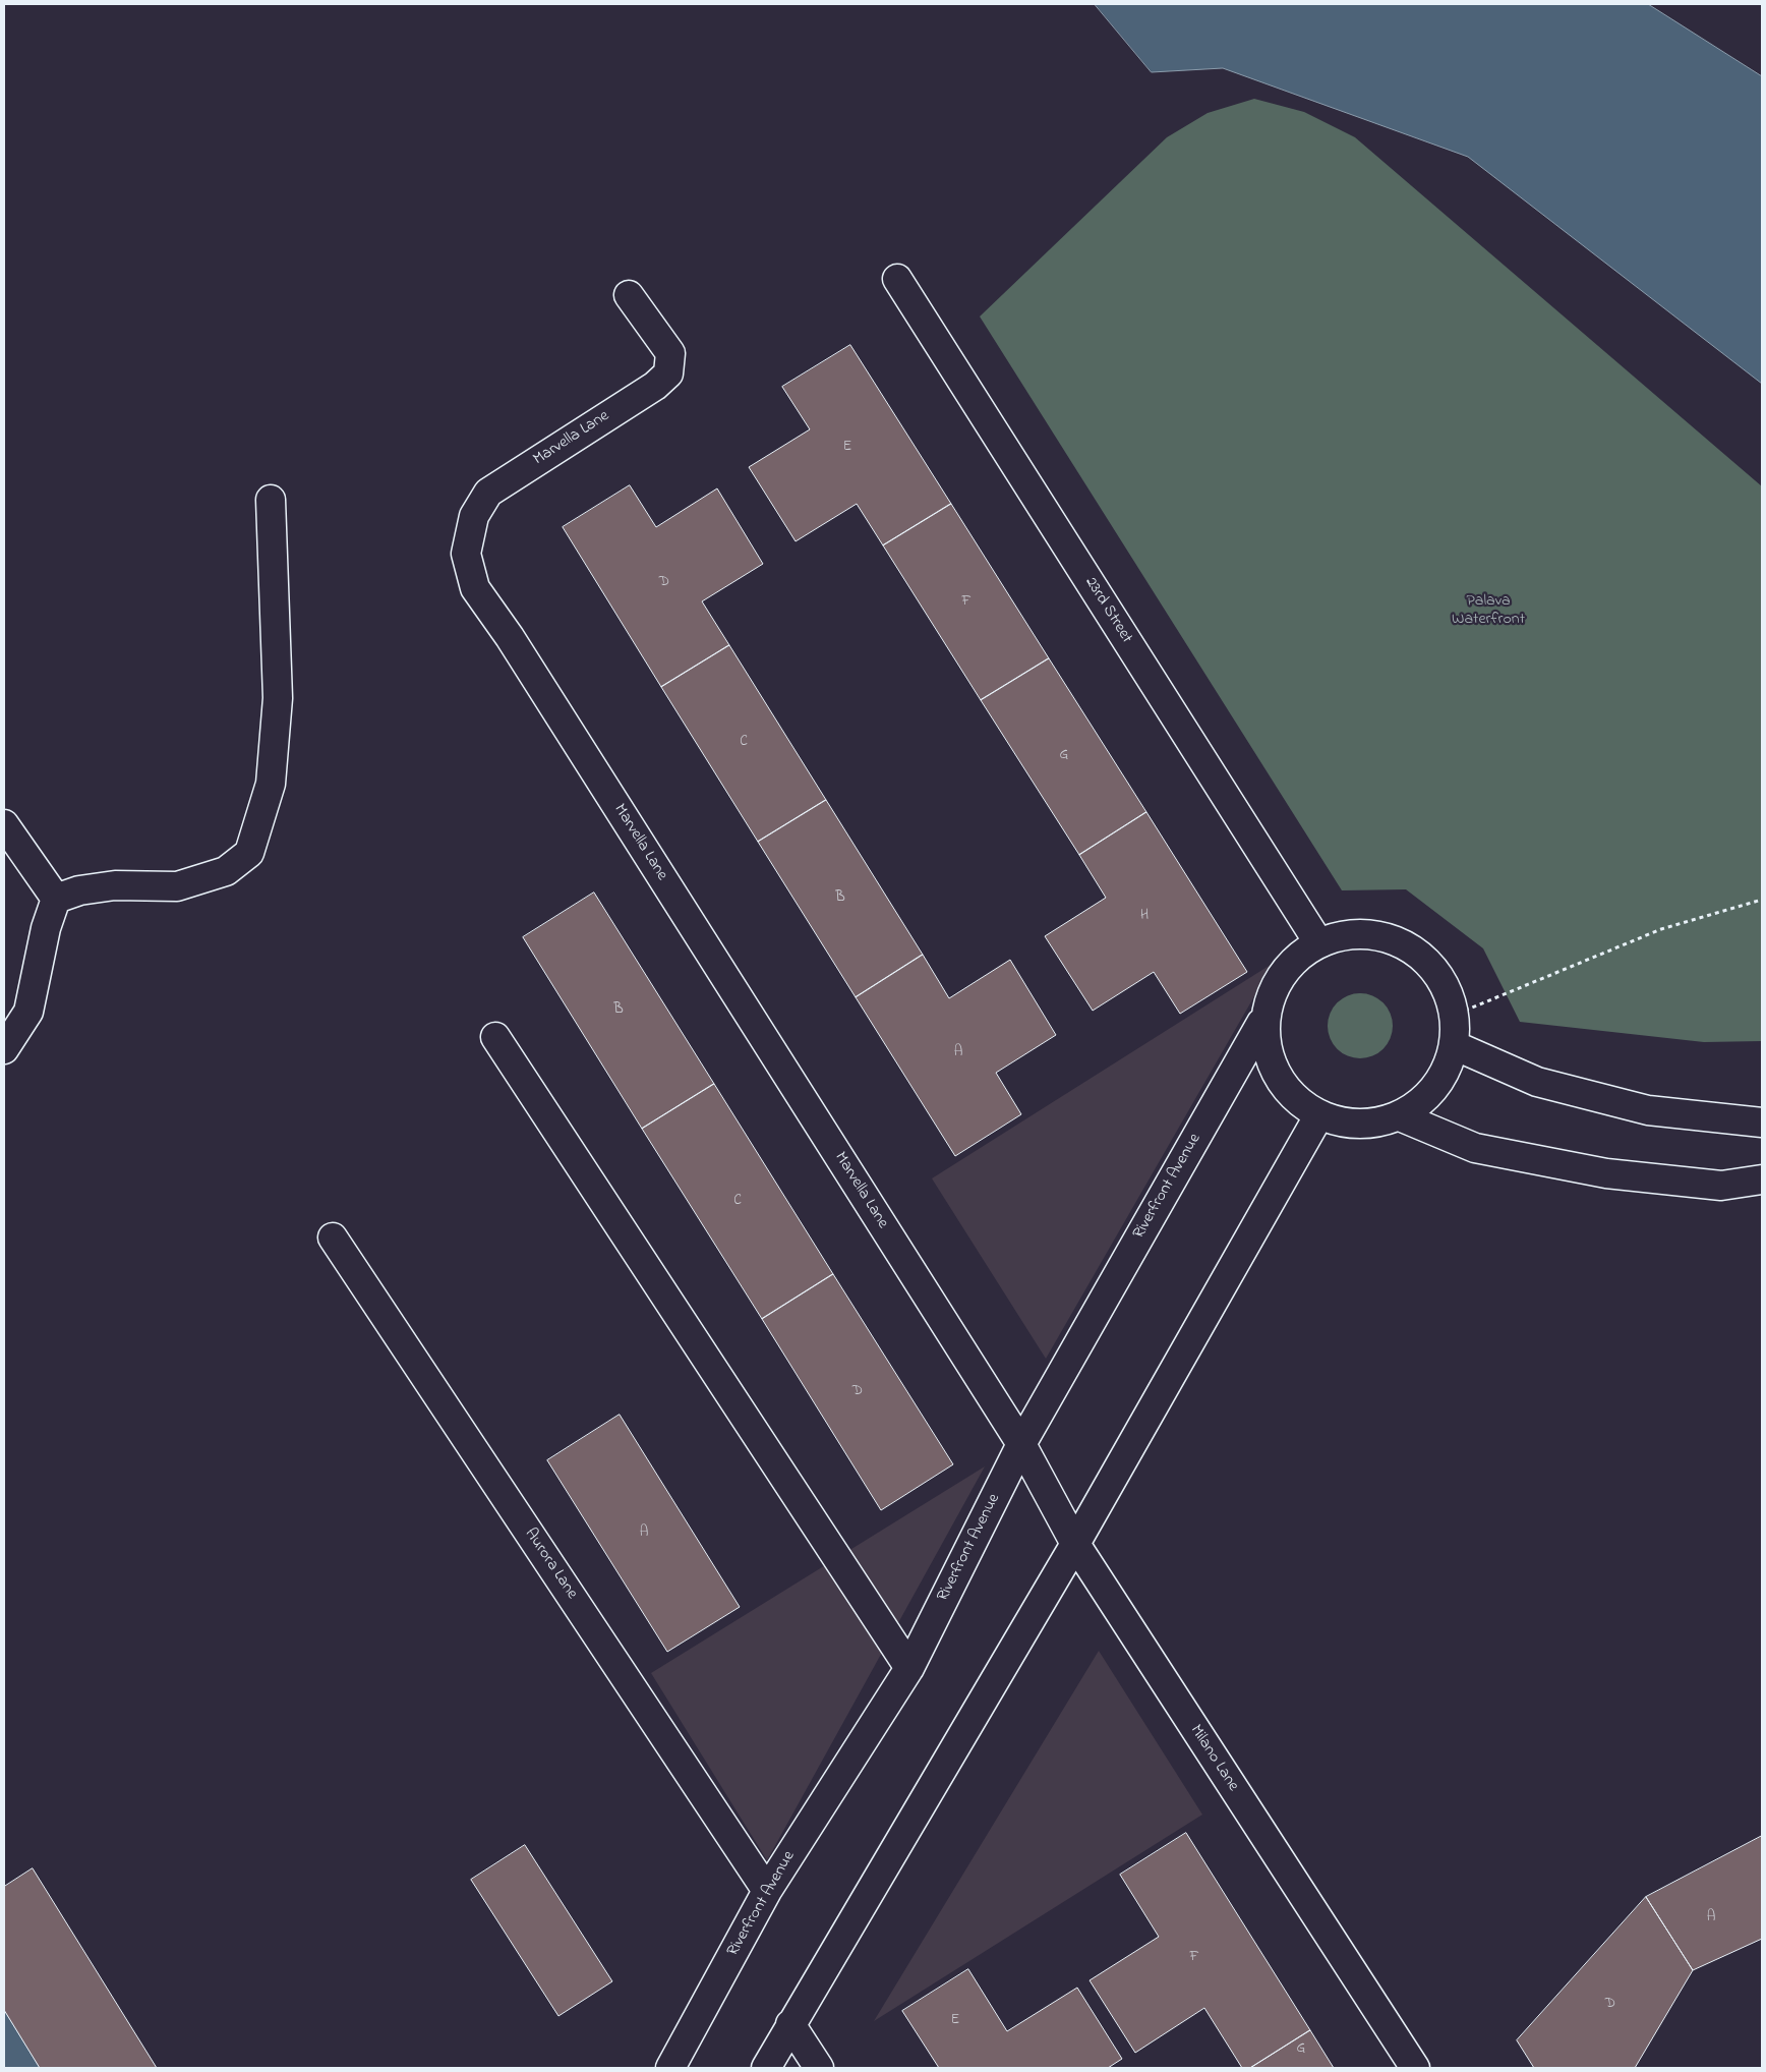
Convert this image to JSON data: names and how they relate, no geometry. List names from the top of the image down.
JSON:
{
  "streets": {
    "street": [
      "Marvella Lane",
      "23rd Street",
      "Riverfront Avenue",
      "Aurora Lane",
      "Milano Lane"
    ]
  },
  "crossings": [
    ["Marvella Lane", "Riverfront Avenue"],
    ["Marvella Lane", "Milano Lane"],
    ["23rd Street", "Riverfront Avenue"],
    ["Riverfront Avenue", "Aurora Lane"],
    ["Riverfront Avenue", "Milano Lane"]
  ],
  "parks": ["Palava Waterfront"],
  "house_numbers": [
    "E",
    "D",
    "F",
    "C",
    "G",
    "B",
    "H",
    "B",
    "A",
    "C",
    "D",
    "A",
    "A",
    "F",
    "D",
    "E",
    "G"
  ]
}
